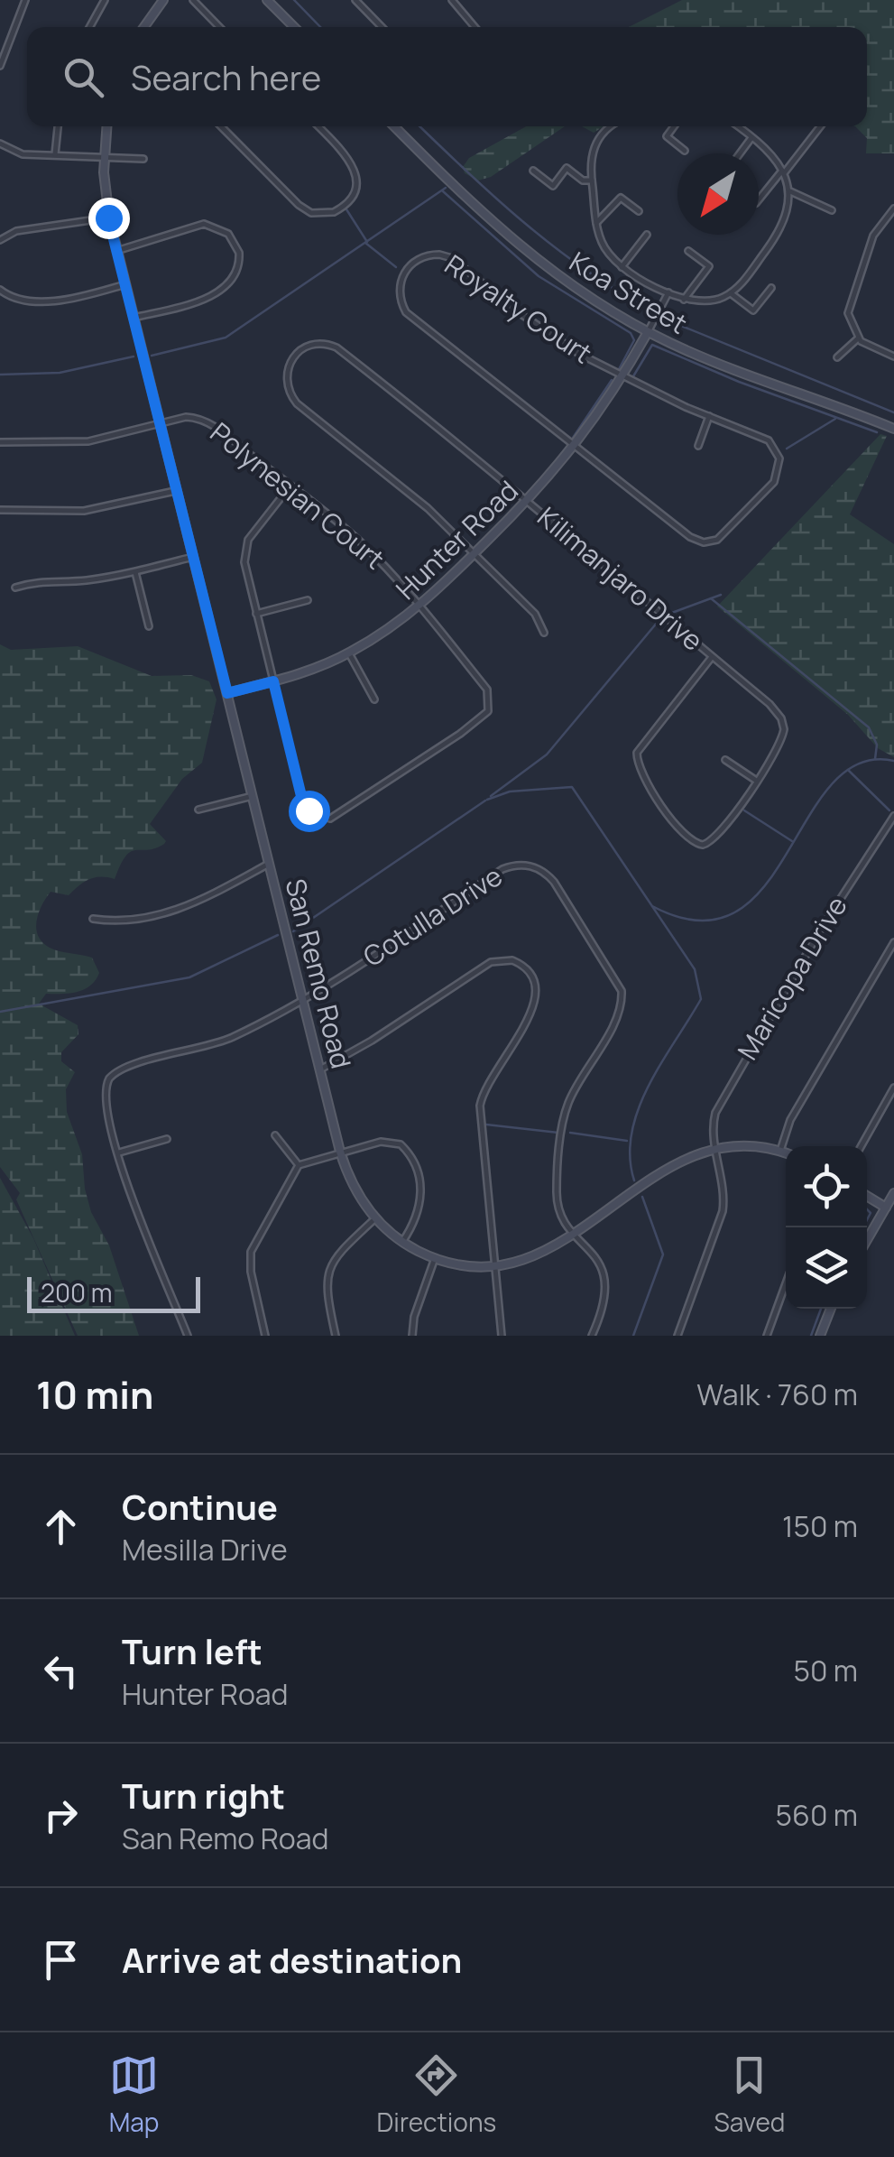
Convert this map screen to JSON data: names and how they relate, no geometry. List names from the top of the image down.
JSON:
{
  "streets": {
    "street": [
      "Koa Street",
      "Royalty Court",
      "Polynesian Court",
      "Hunter Road",
      "Kilimanjaro Drive",
      "Cotulla Drive",
      "San Remo Road",
      "Maricopa Drive"
    ]
  },
  "crossings": [
    ["Koa Street", "Hunter Road"],
    ["Royalty Court", "Hunter Road"],
    ["Polynesian Court", "Hunter Road"],
    ["Polynesian Court", "San Remo Road"],
    ["Hunter Road", "Kilimanjaro Drive"],
    ["Hunter Road", "San Remo Road"],
    ["Cotulla Drive", "San Remo Road"],
    ["San Remo Road", "Maricopa Drive"]
  ],
  "scale_bar": "200 m",
  "north": "bottom left",
  "page": {
    "search": "Search here",
    "scale": "200 m",
    "heading": ["10 min", "Walk · 760 m"],
    "list": [
      ["Continue", "Mesilla Drive", "150 m"],
      ["Turn left", "Hunter Road", "50 m"],
      ["Turn right", "San Remo Road", "560 m"],
      "Arrive at destination"
    ],
    "nav": ["Map", "Directions", "Saved"]
  }
}
